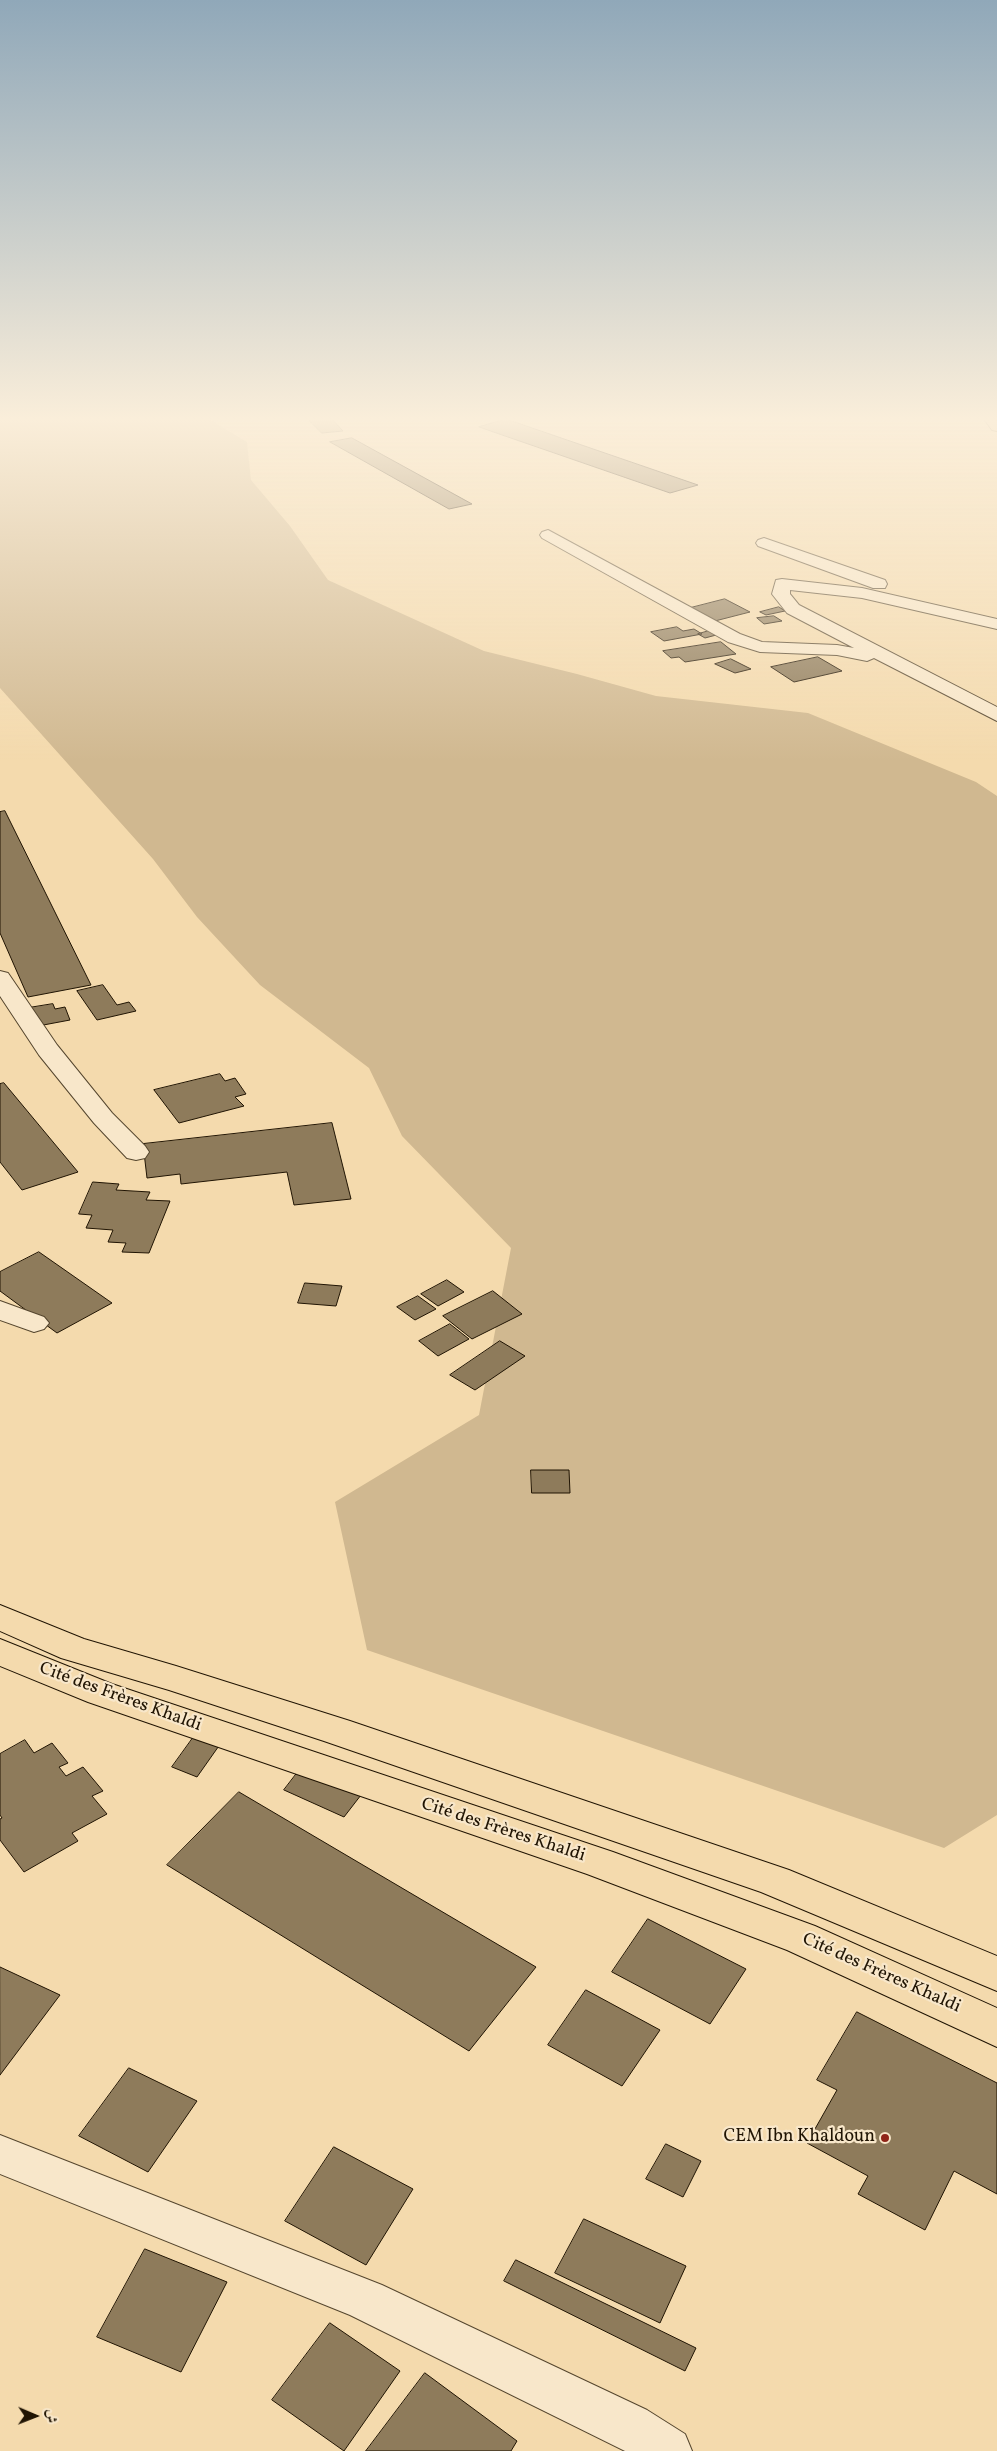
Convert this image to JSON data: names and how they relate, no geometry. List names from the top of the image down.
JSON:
{
  "streets": {
    "main road": ["Cité des Frères Khaldi"]
  },
  "places": ["CEM Ibn Khaldoun"],
  "north": "right"
}
